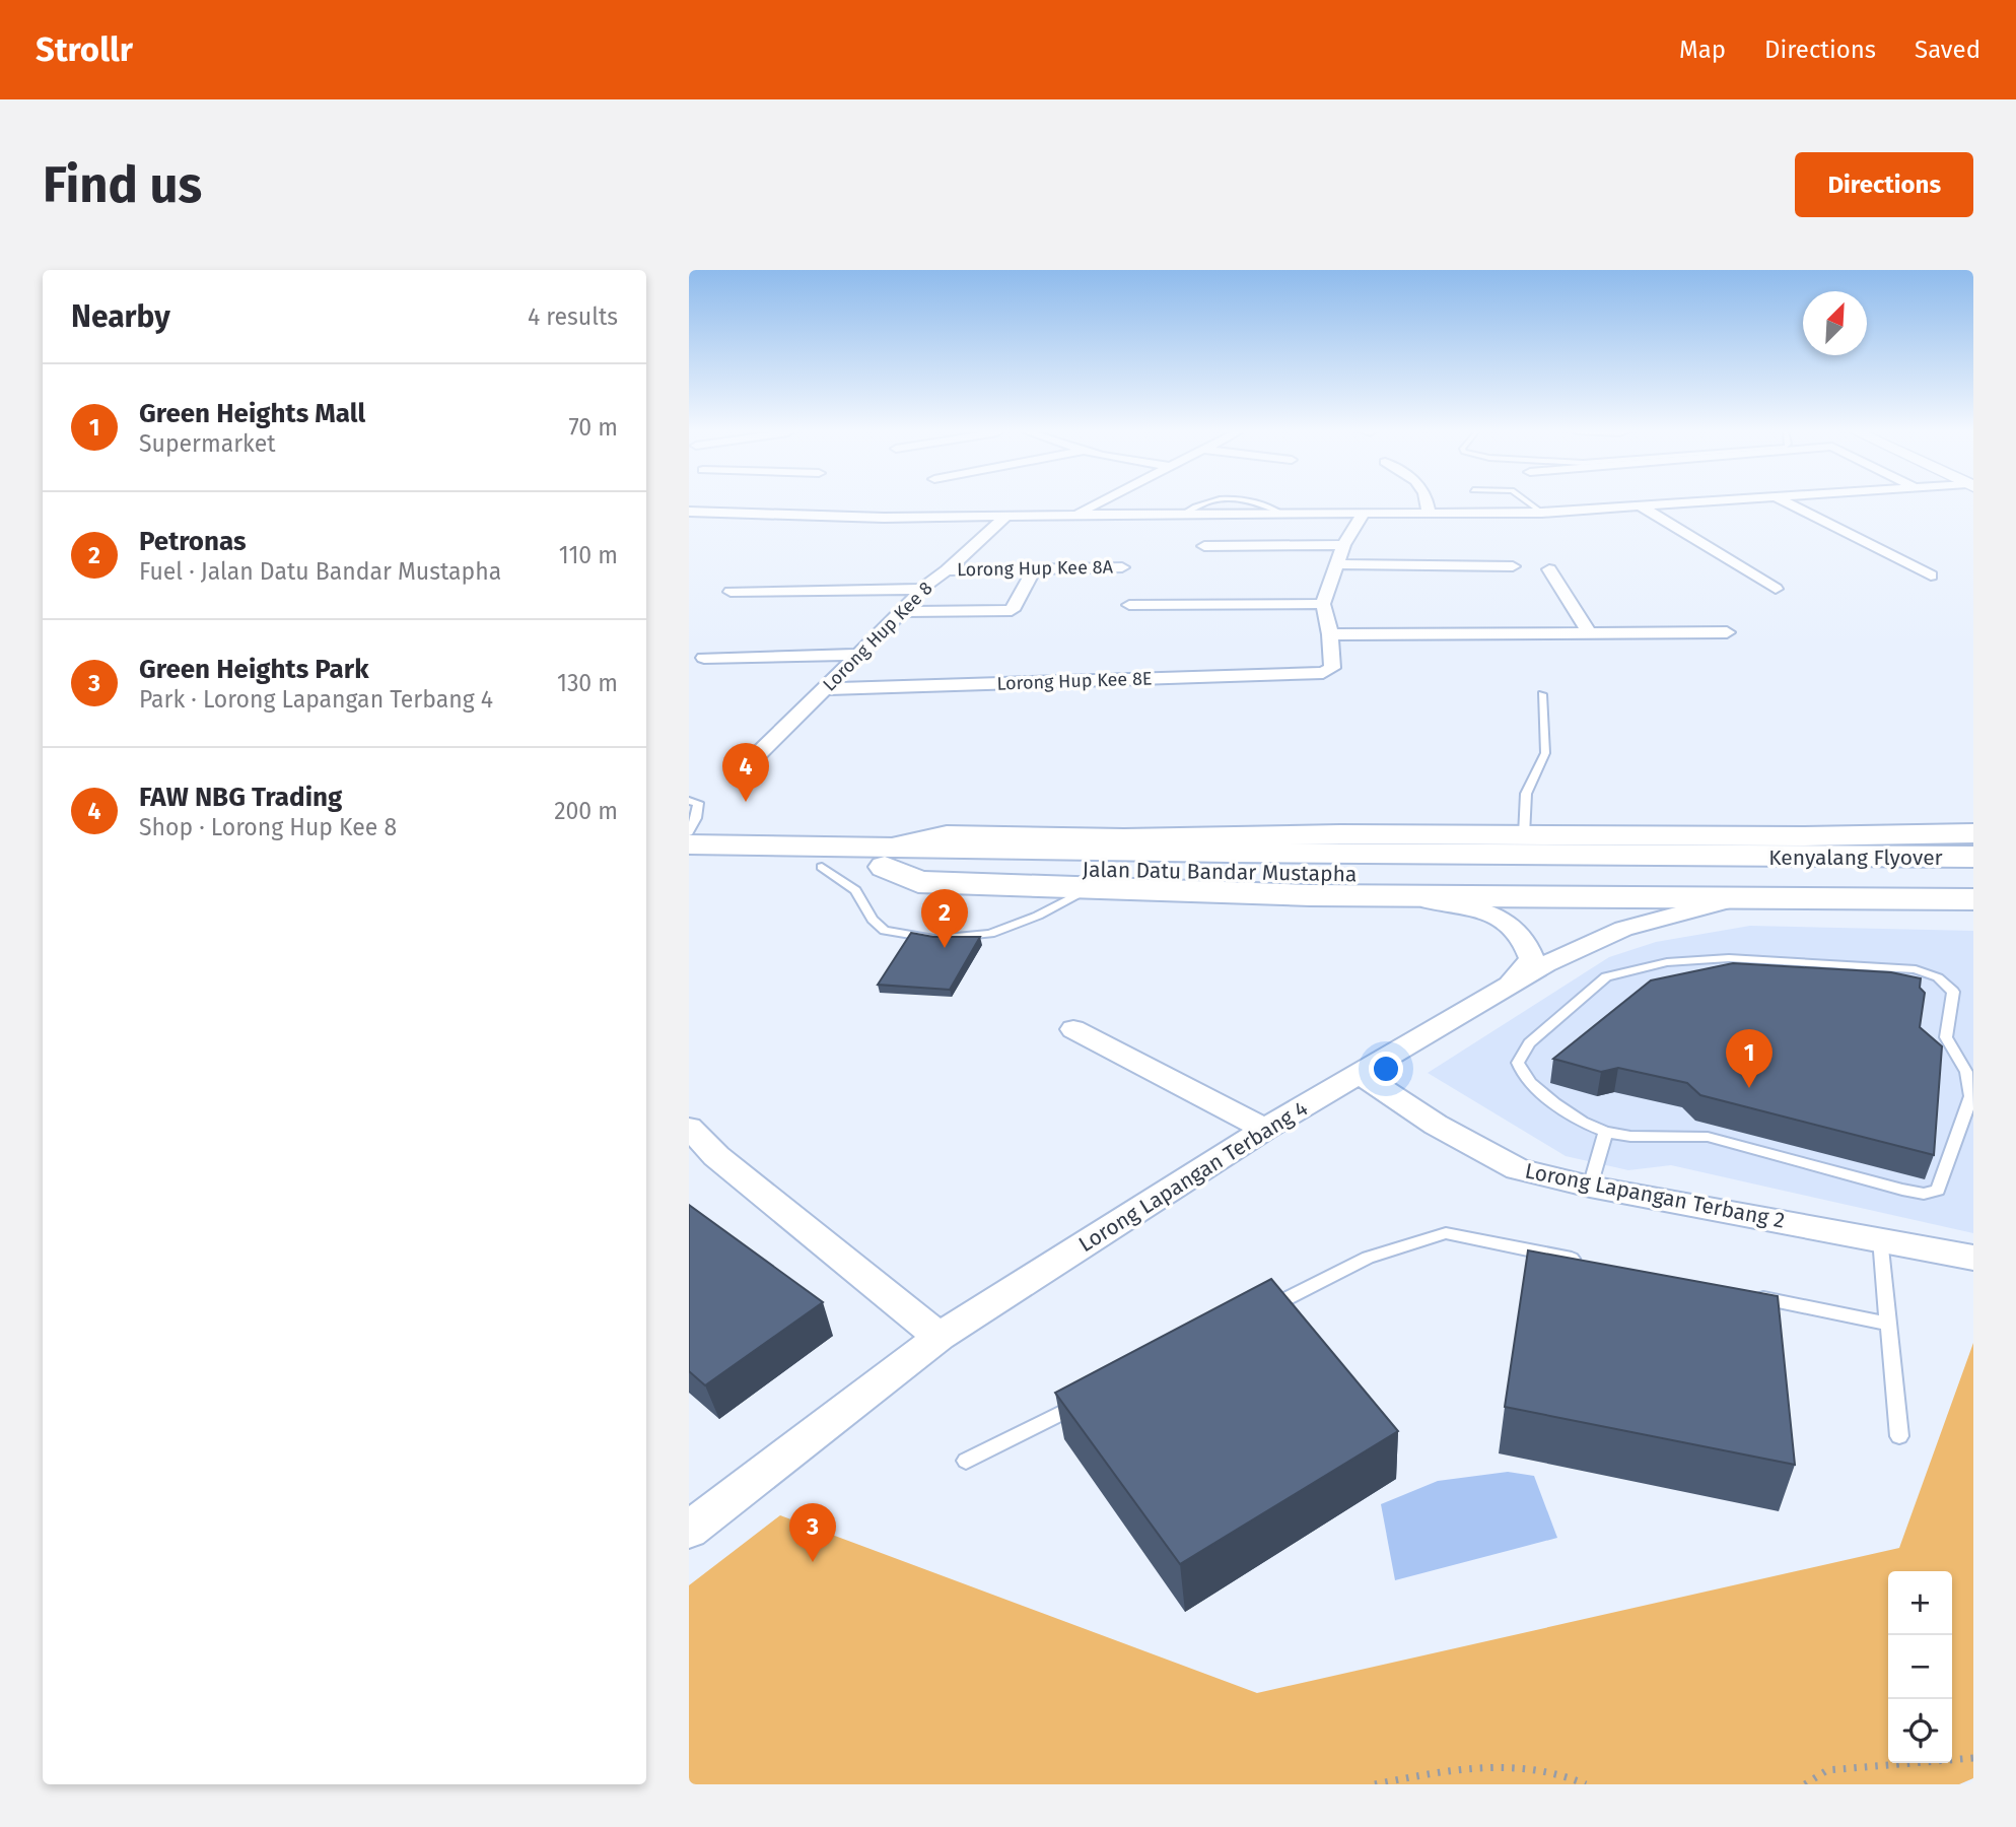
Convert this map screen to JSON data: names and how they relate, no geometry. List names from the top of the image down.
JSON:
{
  "streets": {
    "main road": ["Kenyalang Flyover", "Jalan Datu Bandar Mustapha"],
    "street": [
      "Lorong Hup Kee 8A",
      "Lorong Hup Kee 8",
      "Lorong Hup Kee 8E",
      "Lorong Lapangan Terbang 4",
      "Lorong Lapangan Terbang 2"
    ]
  },
  "crossings": [
    ["Lorong Hup Kee 8A", "Lorong Hup Kee 8"],
    ["Lorong Hup Kee 8", "Lorong Hup Kee 8E"],
    ["Kenyalang Flyover", "Jalan Datu Bandar Mustapha"],
    ["Kenyalang Flyover", "Lorong Lapangan Terbang 4"],
    ["Jalan Datu Bandar Mustapha", "Lorong Lapangan Terbang 4"],
    ["Lorong Lapangan Terbang 4", "Lorong Lapangan Terbang 2"]
  ],
  "north": "top right",
  "page": {
    "header": "Strollr",
    "nav": ["Map", "Directions", "Saved"],
    "buttons": "Directions",
    "title": "Find us",
    "heading": ["Nearby", "4 results"],
    "list": [
      {
        "mark": "1",
        "name": "Green Heights Mall",
        "note": "Supermarket",
        "value": "70 m"
      },
      {
        "mark": "2",
        "name": "Petronas",
        "note": "Fuel · Jalan Datu Bandar Mustapha",
        "value": "110 m"
      },
      {
        "mark": "3",
        "name": "Green Heights Park",
        "note": "Park · Lorong Lapangan Terbang 4",
        "value": "130 m"
      },
      {
        "mark": "4",
        "name": "FAW NBG Trading",
        "note": "Shop · Lorong Hup Kee 8",
        "value": "200 m"
      }
    ],
    "pins": [
      "4",
      "2",
      "1",
      "3"
    ],
    "map_buttons": ["+", "−"]
  }
}
